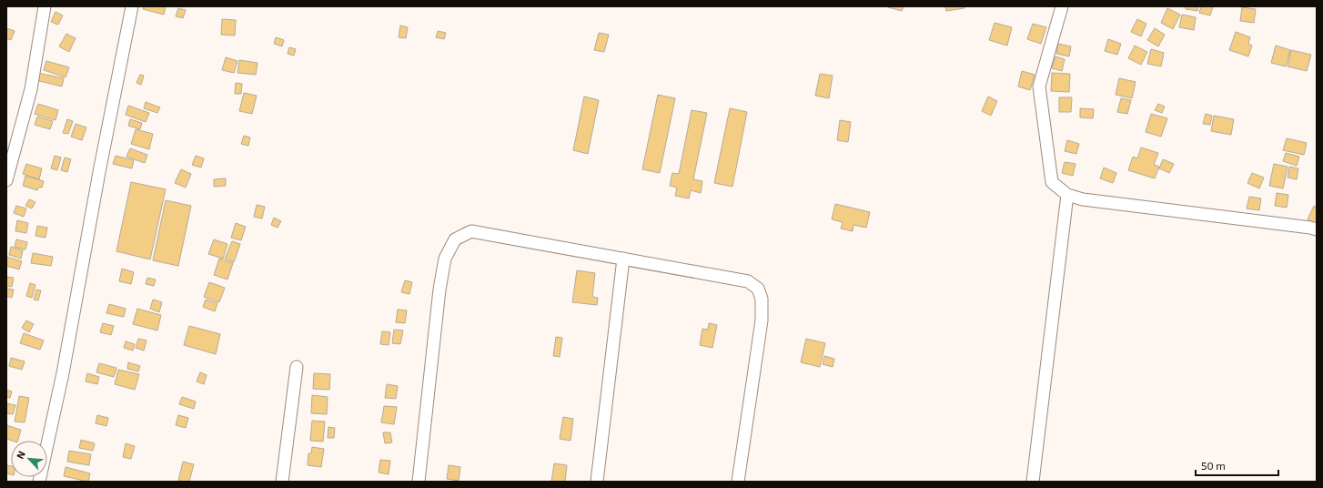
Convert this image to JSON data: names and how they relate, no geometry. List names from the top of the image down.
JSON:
{
  "scale_bar": "50 m",
  "north": "top left"
}
